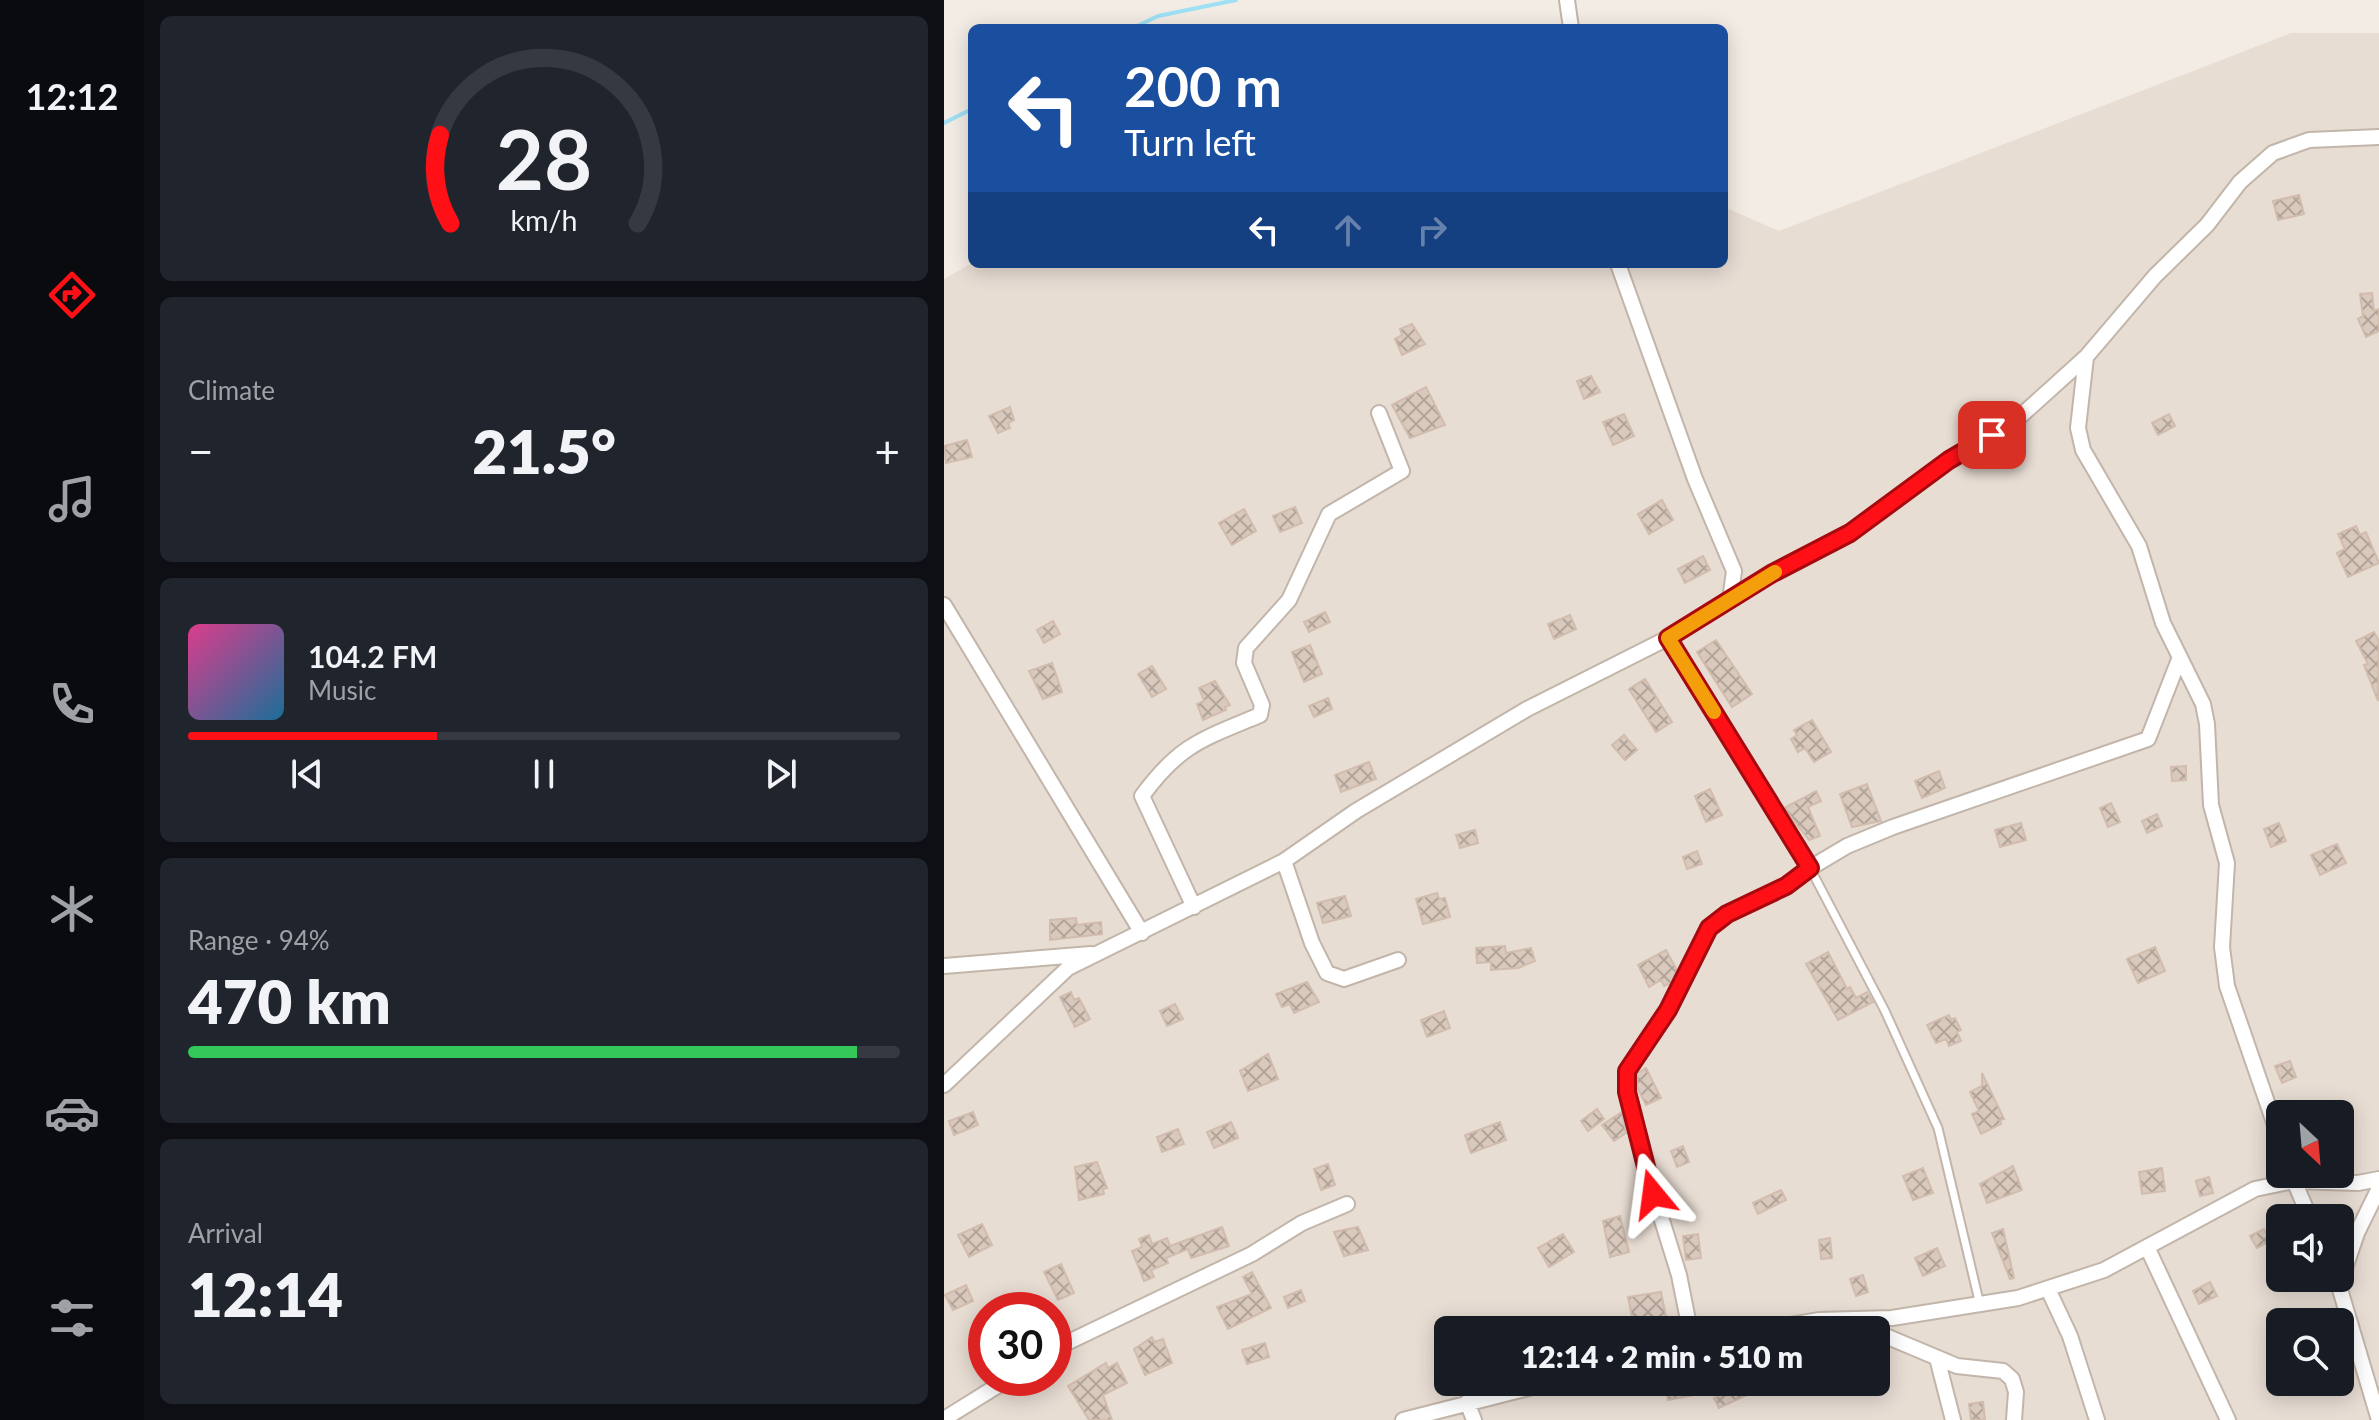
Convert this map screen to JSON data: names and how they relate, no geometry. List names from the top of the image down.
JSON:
{
  "north": "bottom right",
  "page": {
    "tabs": "12:12",
    "turn": ["200 m", "Turn left"],
    "tile": [
      "Climate",
      ["Range · 94%", "470 km"],
      ["Arrival", "12:14"]
    ],
    "heat": ["−", "21.5°", "+"],
    "song": ["104.2 FM", "Music"],
    "limit": "30",
    "trip": "12:14 · 2 min · 510 m",
    "gauge": ["28", "km/h"]
  }
}
